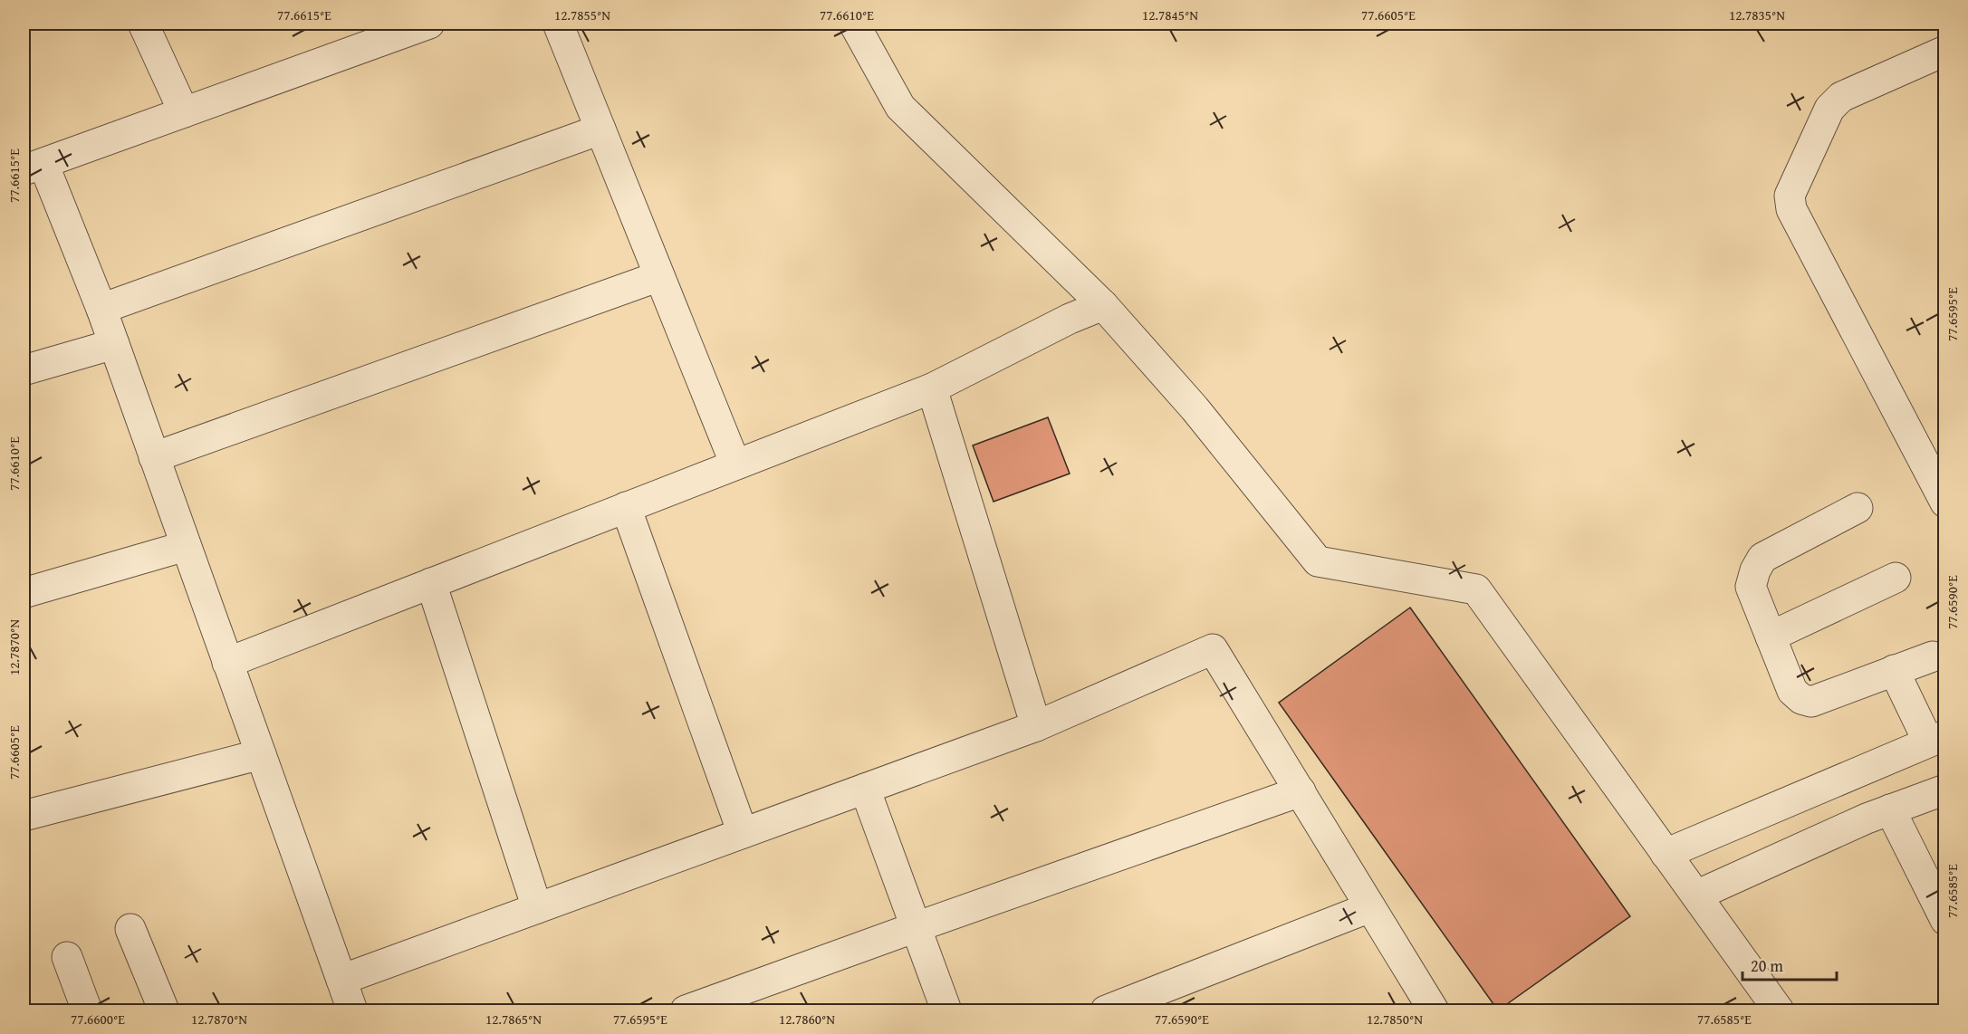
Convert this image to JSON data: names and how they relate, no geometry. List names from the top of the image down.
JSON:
{
  "scale_bar": "20 m",
  "coordinates": [
    "77.6615°E",
    "12.7855°N",
    "77.6610°E",
    "12.7845°N",
    "77.6605°E",
    "12.7835°N",
    "77.6595°E",
    "77.6590°E",
    "12.7870°N",
    "77.6585°E",
    "77.6600°E",
    "12.7865°N",
    "12.7860°N",
    "12.7850°N"
  ]
}
